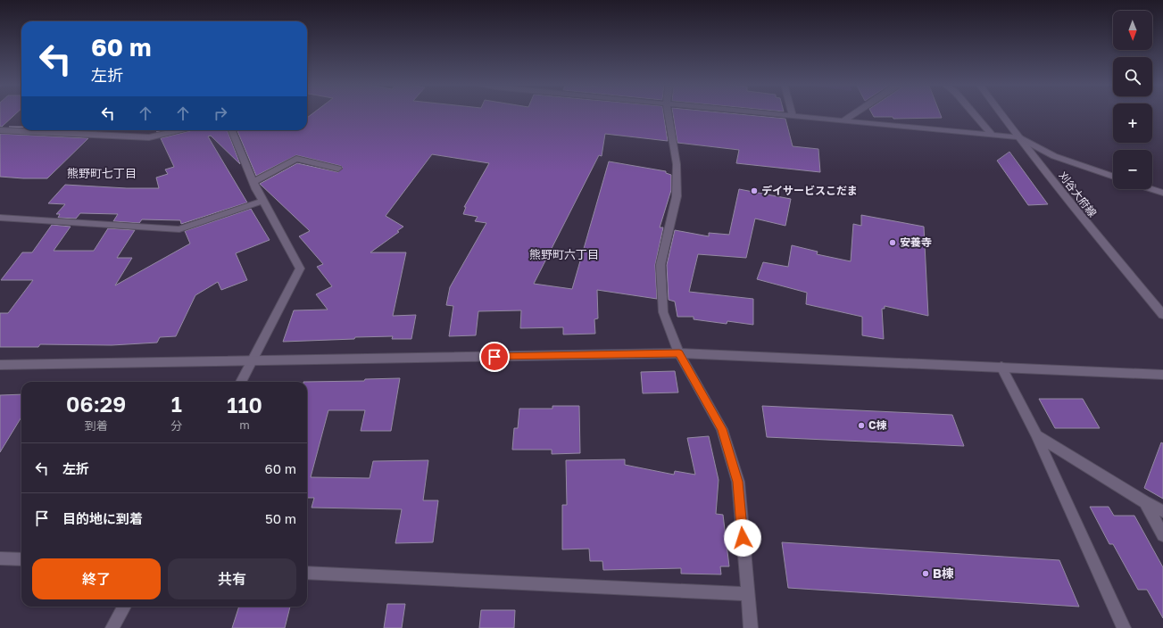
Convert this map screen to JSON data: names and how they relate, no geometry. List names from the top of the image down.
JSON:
{
  "streets": {
    "street": ["刈谷大府線"]
  },
  "districts": ["熊野町七丁目", "熊野町六丁目"],
  "places": [
    "デイサービスこだま",
    "安養寺",
    "C棟",
    "B棟"
  ],
  "north": "bottom",
  "page": {
    "map_buttons": ["+", "−"],
    "turn": ["60 m", "左折"],
    "eta": [
      "06:29",
      "到着",
      "1",
      "分",
      "110",
      "m"
    ],
    "list": [
      {
        "name": "左折",
        "value": "60 m"
      },
      {
        "name": "目的地に到着",
        "value": "50 m"
      }
    ],
    "buttons": ["終了", "共有"]
  }
}
